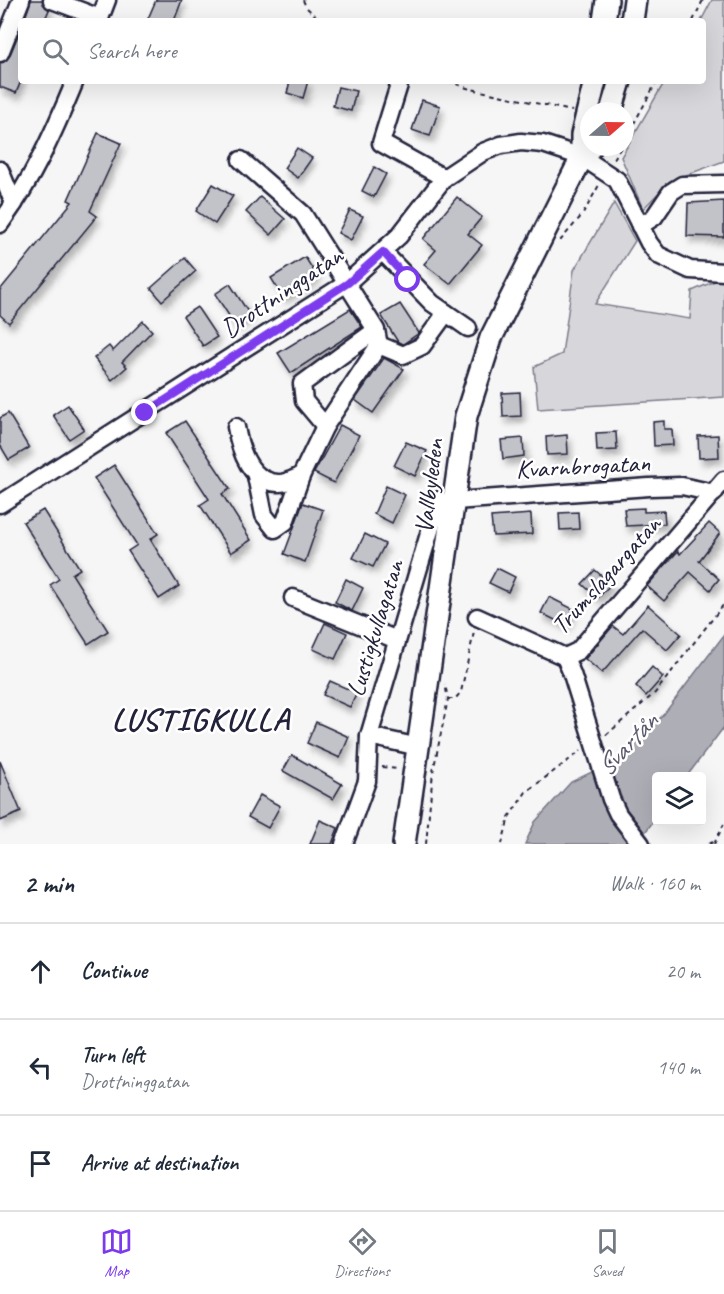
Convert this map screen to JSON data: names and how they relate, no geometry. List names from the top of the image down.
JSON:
{
  "streets": {
    "main road": ["Vallbyleden"],
    "street": [
      "Drottninggatan",
      "Kvarnbrogatan",
      "Trumslagargatan",
      "Lustigkullagatan"
    ]
  },
  "crossings": [
    ["Kvarnbrogatan", "Vallbyleden"],
    ["Kvarnbrogatan", "Trumslagargatan"],
    ["Kvarnbrogatan", "Lustigkullagatan"],
    ["Vallbyleden", "Lustigkullagatan"]
  ],
  "districts": ["LUSTIGKULLA"],
  "water": ["Svartån"],
  "north": "right",
  "page": {
    "search": "Search here",
    "heading": ["2 min", "Walk · 160 m"],
    "list": [
      ["Continue", "20 m"],
      ["Turn left", "Drottninggatan", "140 m"],
      "Arrive at destination"
    ],
    "nav": ["Map", "Directions", "Saved"]
  }
}
